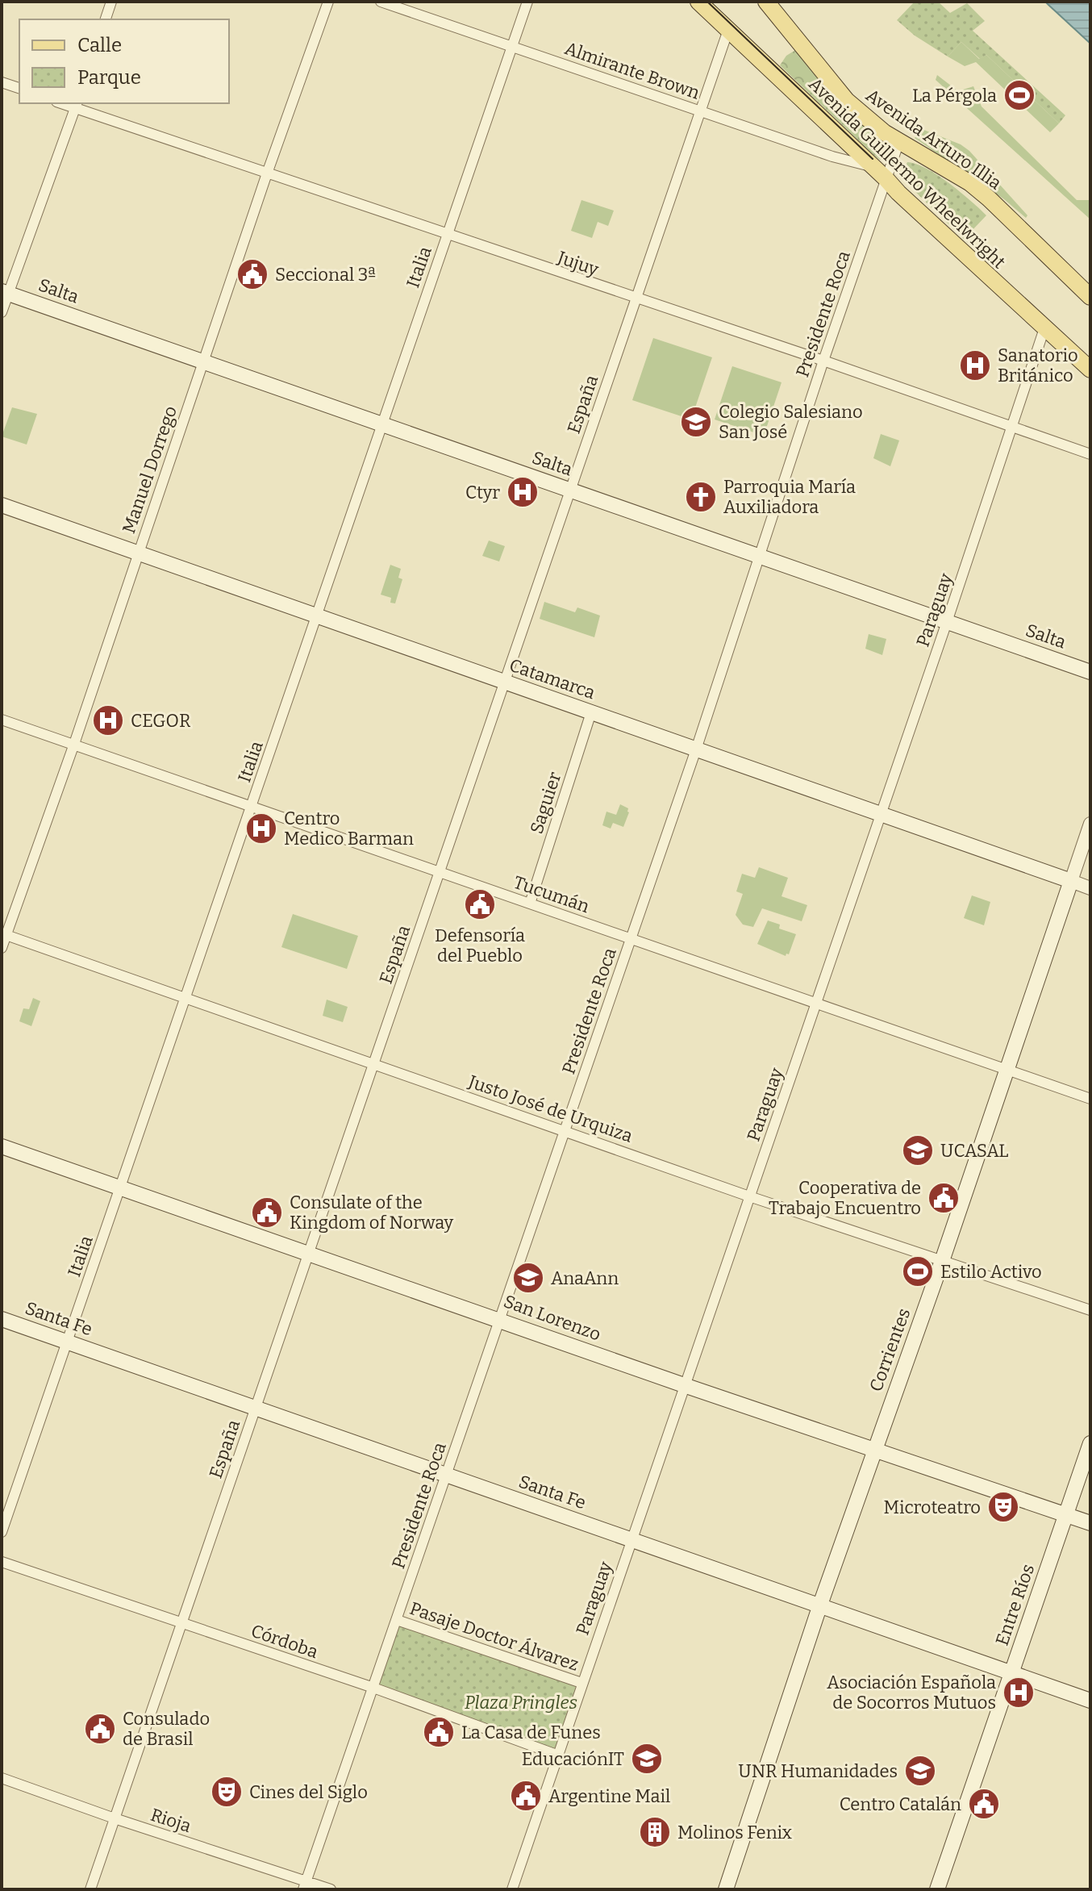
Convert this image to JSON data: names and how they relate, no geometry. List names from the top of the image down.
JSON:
{
  "streets": {
    "main road": [
      "Avenida Arturo Illia",
      "Avenida Guillermo Wheelwright",
      "Salta",
      "Catamarca",
      "San Lorenzo",
      "Santa Fe",
      "Corrientes",
      "Entre Ríos"
    ],
    "street": [
      "Almirante Brown",
      "Jujuy",
      "Italia",
      "Presidente Roca",
      "España",
      "Manuel Dorrego",
      "Paraguay",
      "Saguier",
      "Tucumán",
      "Justo José de Urquiza",
      "Pasaje Doctor Álvarez",
      "Córdoba",
      "Rioja"
    ]
  },
  "crossings": [
    ["Almirante Brown", "Avenida Guillermo Wheelwright"],
    ["Almirante Brown", "Italia"],
    ["Almirante Brown", "Presidente Roca"],
    ["Almirante Brown", "España"],
    ["Avenida Arturo Illia", "Presidente Roca"],
    ["Avenida Guillermo Wheelwright", "Presidente Roca"],
    ["Avenida Guillermo Wheelwright", "España"],
    ["Avenida Guillermo Wheelwright", "Paraguay"],
    ["Jujuy", "Italia"],
    ["Jujuy", "Presidente Roca"],
    ["Jujuy", "España"],
    ["Jujuy", "Manuel Dorrego"],
    ["Jujuy", "Paraguay"],
    ["Italia", "Salta"],
    ["Italia", "Catamarca"],
    ["Italia", "Tucumán"],
    ["Italia", "Justo José de Urquiza"],
    ["Italia", "San Lorenzo"],
    ["Italia", "Santa Fe"],
    ["Salta", "Presidente Roca"],
    ["Salta", "España"],
    ["Salta", "Manuel Dorrego"],
    ["Salta", "Paraguay"],
    ["Presidente Roca", "Catamarca"],
    ["Presidente Roca", "Tucumán"],
    ["Presidente Roca", "Justo José de Urquiza"],
    ["Presidente Roca", "San Lorenzo"],
    ["Presidente Roca", "Santa Fe"],
    ["Presidente Roca", "Pasaje Doctor Álvarez"],
    ["Presidente Roca", "Córdoba"],
    ["Presidente Roca", "Rioja"],
    ["España", "Catamarca"],
    ["España", "Tucumán"],
    ["España", "Justo José de Urquiza"],
    ["España", "San Lorenzo"],
    ["España", "Santa Fe"],
    ["España", "Córdoba"],
    ["España", "Rioja"],
    ["Manuel Dorrego", "Catamarca"],
    ["Manuel Dorrego", "Tucumán"],
    ["Manuel Dorrego", "Justo José de Urquiza"],
    ["Paraguay", "Catamarca"],
    ["Paraguay", "Tucumán"],
    ["Paraguay", "Justo José de Urquiza"],
    ["Paraguay", "San Lorenzo"],
    ["Paraguay", "Santa Fe"],
    ["Paraguay", "Pasaje Doctor Álvarez"],
    ["Paraguay", "Córdoba"],
    ["Catamarca", "Saguier"],
    ["Catamarca", "Corrientes"],
    ["Saguier", "Tucumán"],
    ["Tucumán", "Corrientes"],
    ["Justo José de Urquiza", "Corrientes"],
    ["San Lorenzo", "Corrientes"],
    ["San Lorenzo", "Entre Ríos"],
    ["Santa Fe", "Corrientes"],
    ["Santa Fe", "Entre Ríos"]
  ],
  "parks": ["Plaza Pringles"],
  "places": {
    "sports": ["La Pérgola", "Estilo Activo"],
    "public building": [
      "Seccional 3ª",
      "Defensoría del Pueblo",
      "Cooperativa de Trabajo Encuentro",
      "Consulate of the Kingdom of Norway",
      "Consulado de Brasil",
      "La Casa de Funes",
      "Argentine Mail",
      "Centro Catalán"
    ],
    "hospital": [
      "Sanatorio Británico",
      "Ctyr",
      "CEGOR",
      "Centro Medico Barman",
      "Asociación Española de Socorros Mutuos"
    ],
    "school or university": [
      "Colegio Salesiano San José",
      "UCASAL",
      "AnaAnn",
      "EducaciónIT",
      "UNR Humanidades"
    ],
    "church": ["Parroquia María Auxiliadora"],
    "theatre": ["Microteatro", "Cines del Siglo"],
    "building": ["Molinos Fenix"]
  },
  "legend": ["Calle", "Parque"]
}
